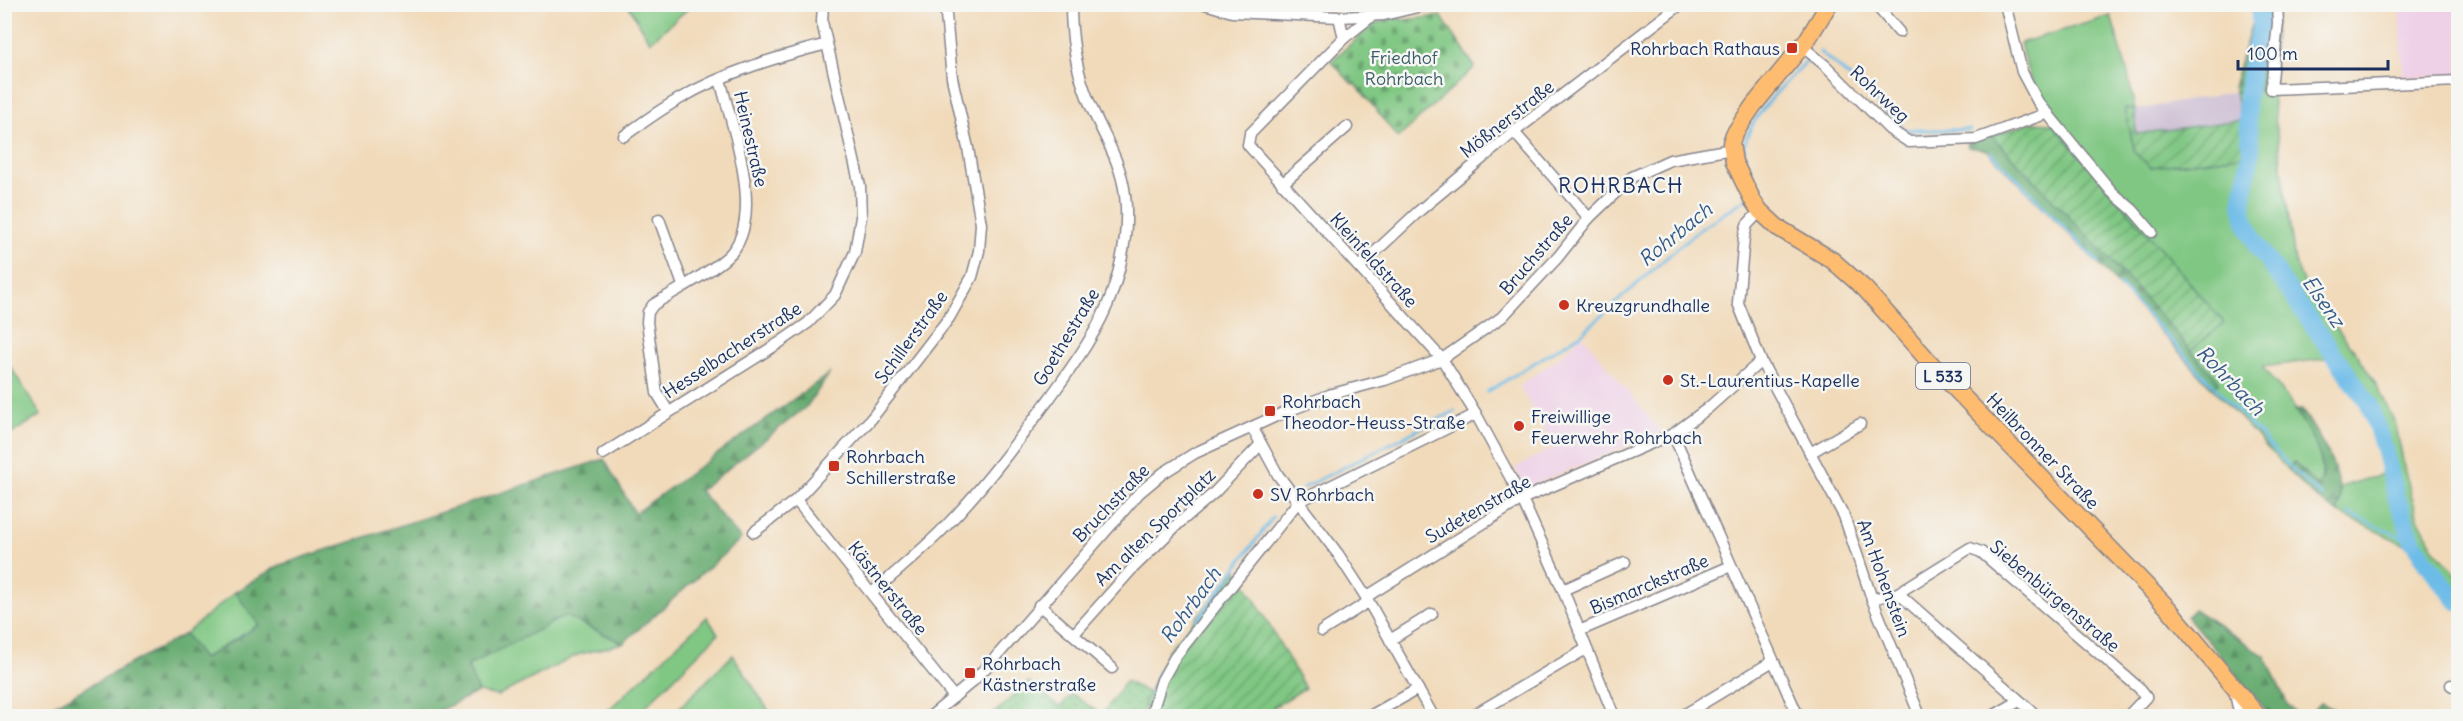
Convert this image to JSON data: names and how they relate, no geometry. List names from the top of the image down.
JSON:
{
  "streets": {
    "main road": ["L 533", "Heilbronner Straße"],
    "street": [
      "Rohrweg",
      "Mößnerstraße",
      "Heinestraße",
      "Bruchstraße",
      "Kleinfeldstraße",
      "Schillerstraße",
      "Goethestraße",
      "Hesselbacherstraße",
      "Sudetenstraße",
      "Am alten Sportplatz",
      "Am Hohenstein",
      "Bismarckstraße",
      "Kästnerstraße",
      "Siebenbürgenstraße"
    ]
  },
  "crossings": [
    ["Mößnerstraße", "Bruchstraße"],
    ["Mößnerstraße", "Kleinfeldstraße"],
    ["Heinestraße", "Hesselbacherstraße"],
    ["Bruchstraße", "Kleinfeldstraße"],
    ["Bruchstraße", "Heilbronner Straße"],
    ["Bruchstraße", "Kästnerstraße"],
    ["Kleinfeldstraße", "Sudetenstraße"],
    ["Kleinfeldstraße", "Bismarckstraße"],
    ["Schillerstraße", "Kästnerstraße"],
    ["Goethestraße", "Kästnerstraße"],
    ["L 533", "Heilbronner Straße"],
    ["Heilbronner Straße", "Am Hohenstein"],
    ["Sudetenstraße", "Am Hohenstein"],
    ["Am Hohenstein", "Siebenbürgenstraße"]
  ],
  "districts": ["ROHRBACH"],
  "water": ["Rohrbach", "Elsenz"],
  "parks": ["Friedhof Rohrbach"],
  "places": {
    "transit": [
      "Rohrbach Rathaus",
      "Rohrbach Theodor-Heuss-Straße",
      "Rohrbach Schillerstraße",
      "Rohrbach Kästnerstraße"
    ],
    "other": [
      "Kreuzgrundhalle",
      "St.-Laurentius-Kapelle",
      "Freiwillige Feuerwehr Rohrbach",
      "SV Rohrbach"
    ]
  },
  "scale_bar": "100 m"
}
